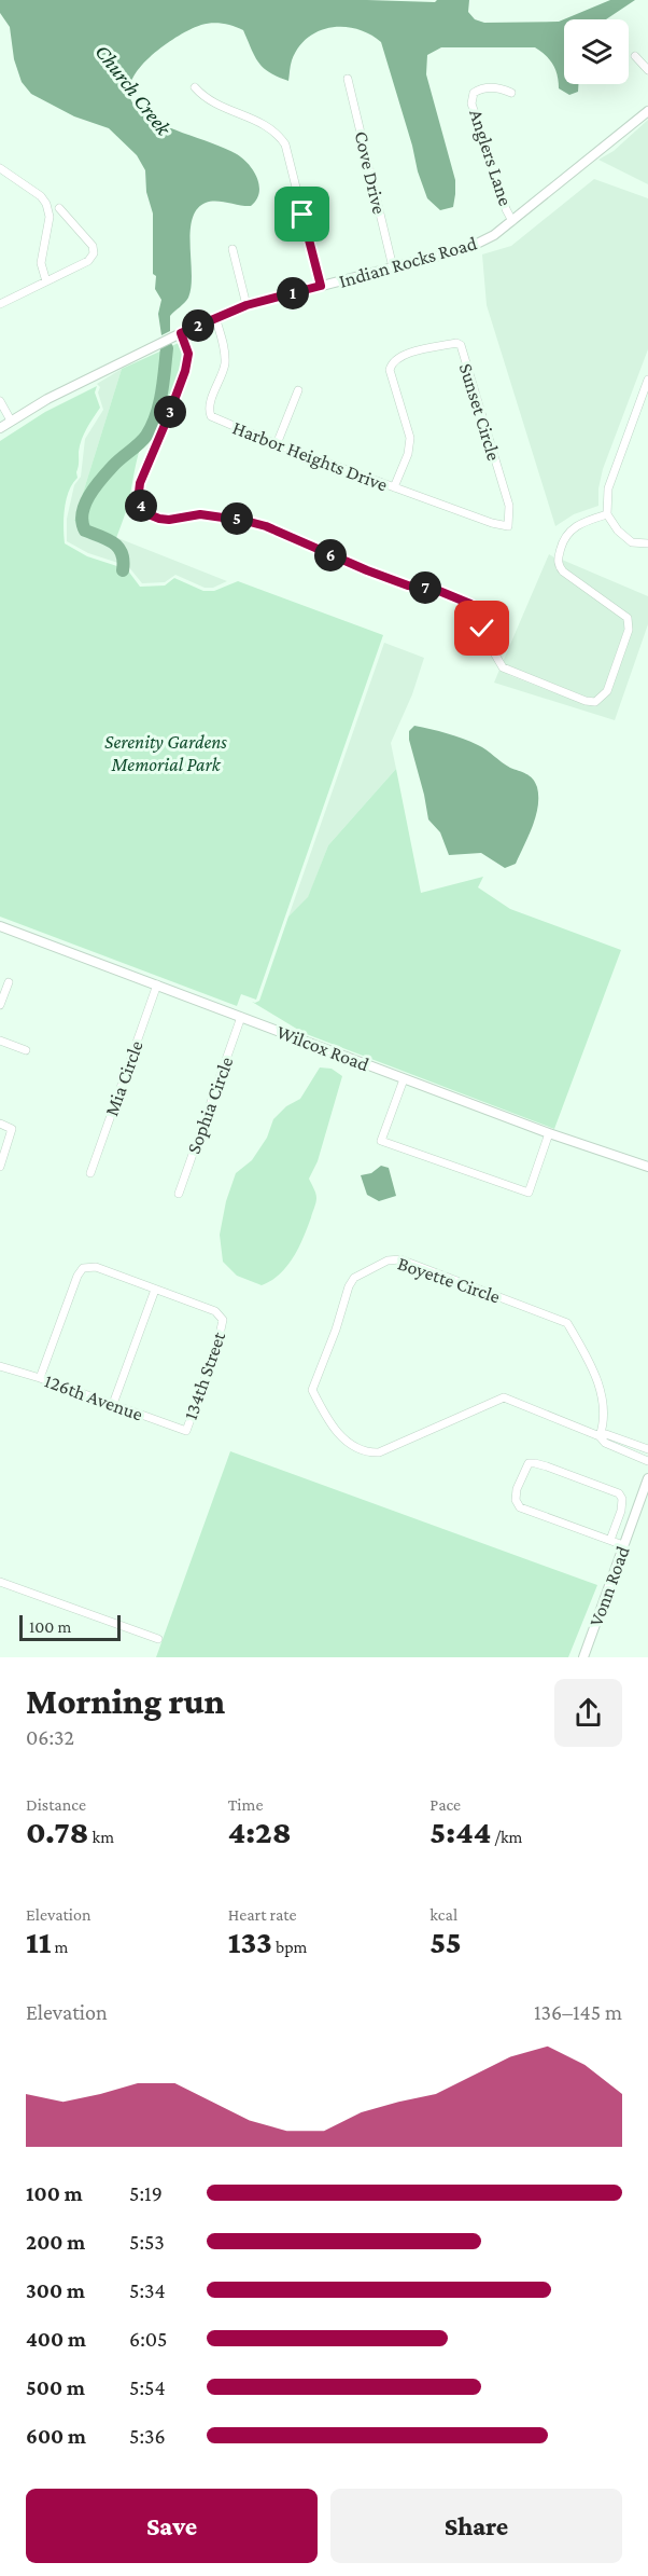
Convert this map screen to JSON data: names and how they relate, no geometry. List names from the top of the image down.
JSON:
{
  "streets": {
    "street": [
      "Anglers Lane",
      "Cove Drive",
      "Indian Rocks Road",
      "Sunset Circle",
      "Harbor Heights Drive",
      "Wilcox Road",
      "Mia Circle",
      "Sophia Circle",
      "Boyette Circle",
      "134th Street",
      "126th Avenue",
      "Vonn Road"
    ]
  },
  "crossings": [
    ["Anglers Lane", "Indian Rocks Road"],
    ["Cove Drive", "Indian Rocks Road"],
    ["Indian Rocks Road", "Harbor Heights Drive"],
    ["Sunset Circle", "Harbor Heights Drive"],
    ["Wilcox Road", "Mia Circle"],
    ["Wilcox Road", "Sophia Circle"],
    ["134th Street", "126th Avenue"]
  ],
  "water": ["Church Creek"],
  "parks": ["Serenity Gardens Memorial Park"],
  "scale_bar": "100 m",
  "page": {
    "pins": [
      "1",
      "2",
      "3",
      "4",
      "5",
      "6",
      "7"
    ],
    "scale": "100 m",
    "heading": ["Morning run", "06:32"],
    "stats": [
      ["Distance", "0.78 km"],
      ["Time", "4:28"],
      ["Pace", "5:44 /km"],
      ["Elevation", "11 m"],
      ["Heart rate", "133 bpm"],
      ["kcal", "55"]
    ],
    "chart": ["Elevation", "136–145 m"],
    "list": [
      {
        "name": "100 m",
        "note": "5:19"
      },
      {
        "name": "200 m",
        "note": "5:53"
      },
      {
        "name": "300 m",
        "note": "5:34"
      },
      {
        "name": "400 m",
        "note": "6:05"
      },
      {
        "name": "500 m",
        "note": "5:54"
      },
      {
        "name": "600 m",
        "note": "5:36"
      }
    ],
    "buttons": ["Save", "Share"]
  }
}
